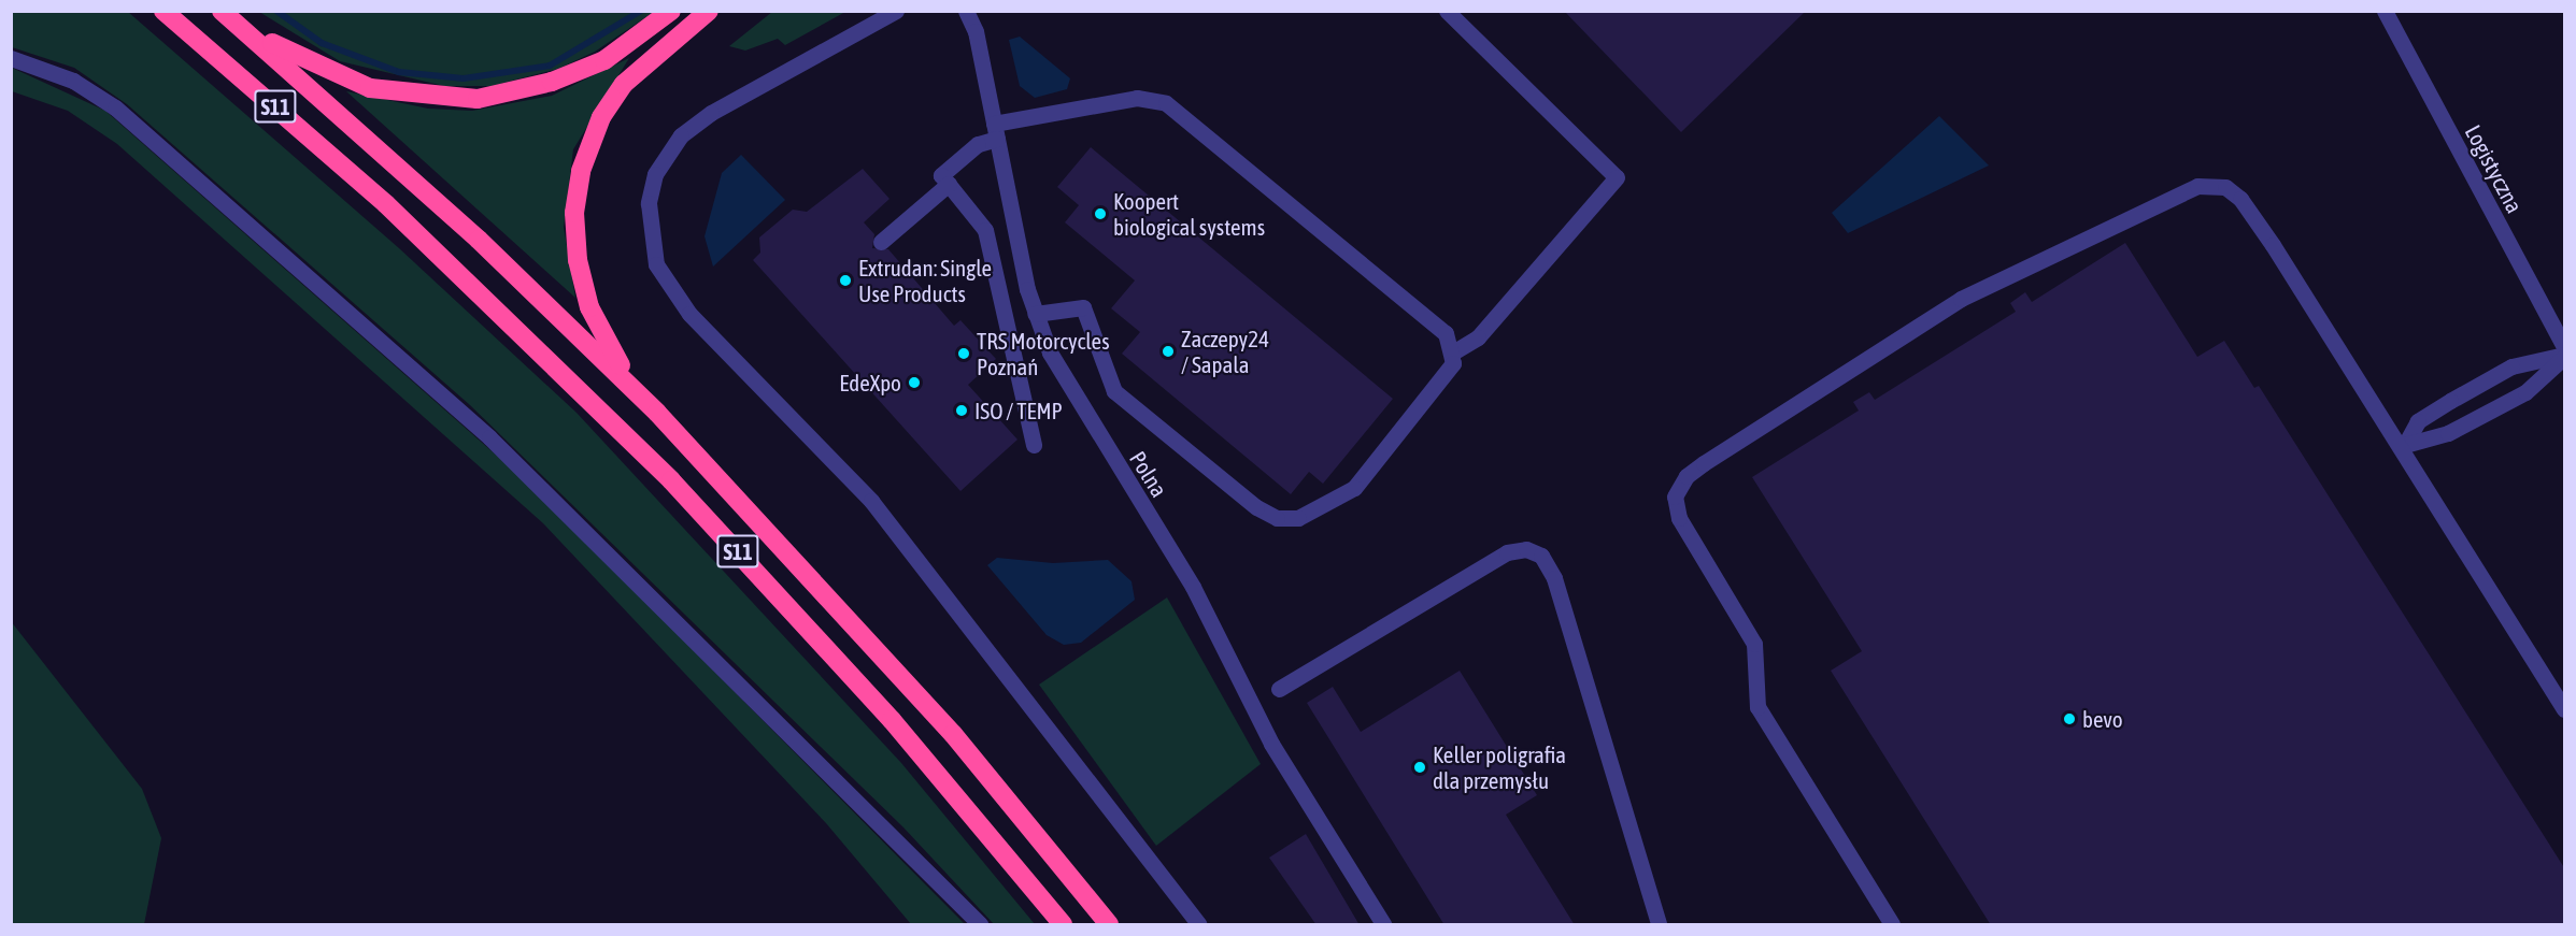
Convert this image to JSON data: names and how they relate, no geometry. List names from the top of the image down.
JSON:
{
  "streets": {
    "highway": ["S11"],
    "street": ["Logistyczna", "Polna"]
  },
  "places": [
    "Koopert biological systems",
    "Extrudan: Single Use Products",
    "Zaczepy24 / Sapala",
    "TRS Motorcycles Poznań",
    "EdeXpo",
    "ISO / TEMP",
    "bevo",
    "Keller poligrafia dla przemysłu"
  ]
}
